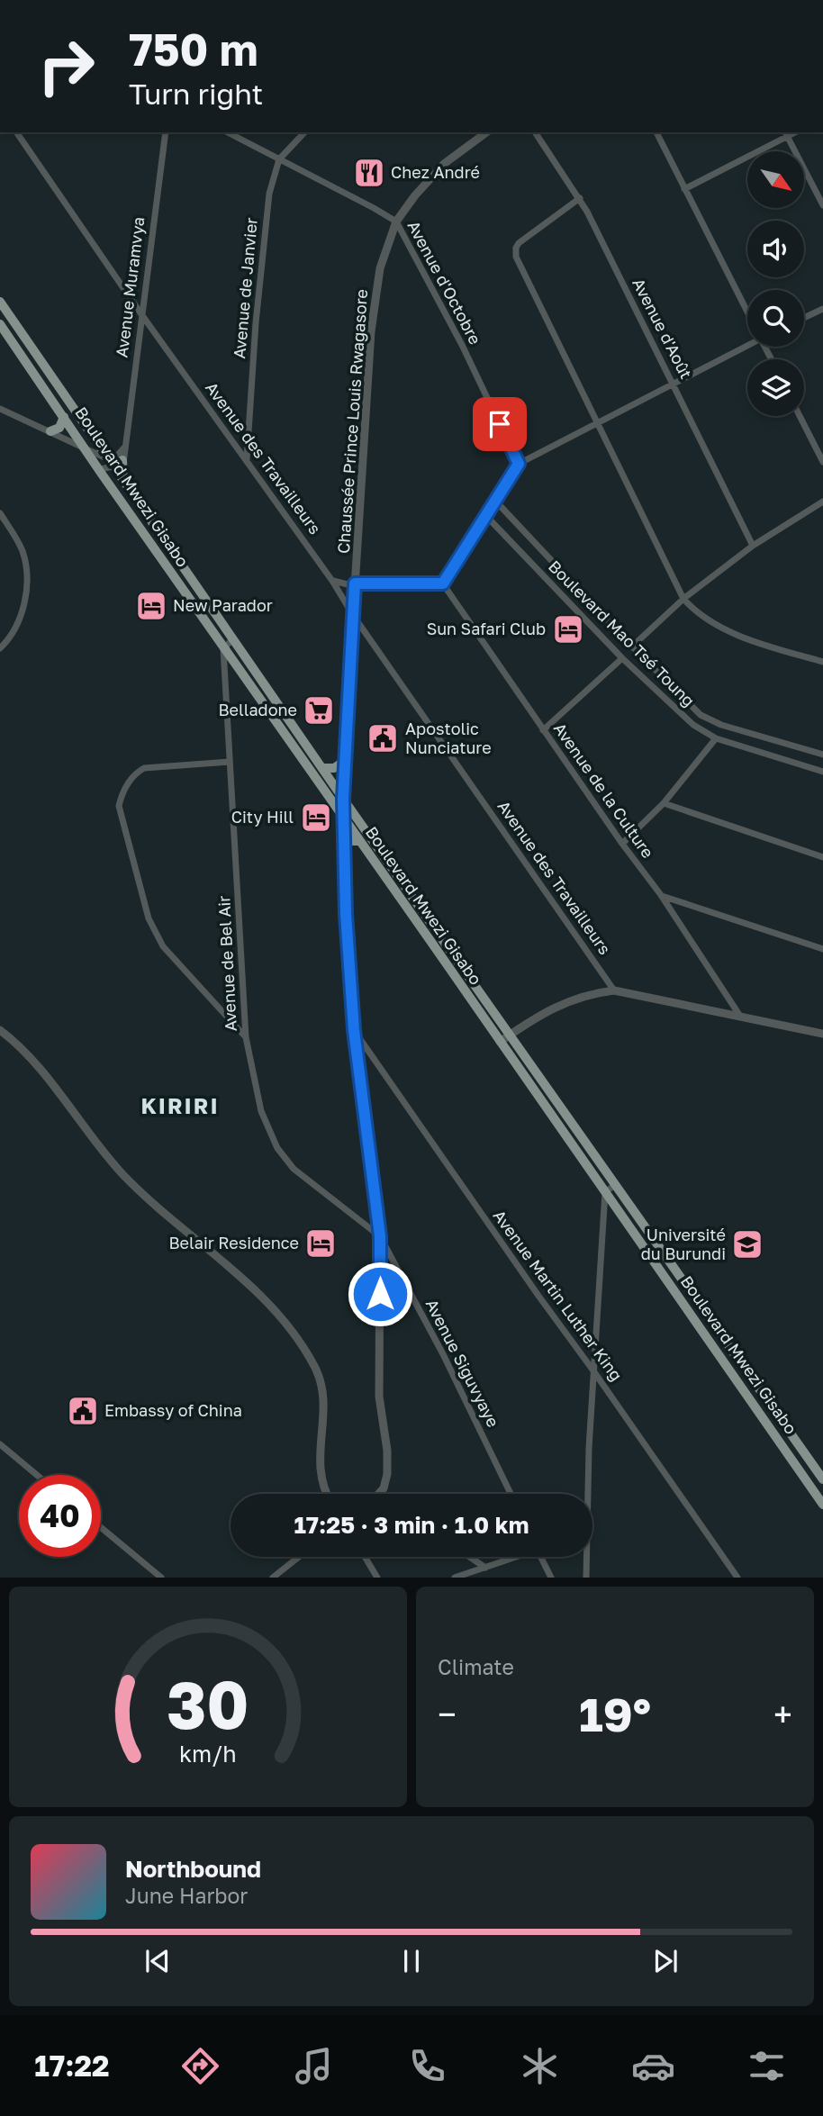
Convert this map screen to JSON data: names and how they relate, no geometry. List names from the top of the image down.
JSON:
{
  "streets": {
    "main road": ["Boulevard Mwezi Gisabo"],
    "street": [
      "Avenue d'Octobre",
      "Avenue Muramvya",
      "Avenue de Janvier",
      "Avenue d'Août",
      "Chaussée Prince Louis Rwagasore",
      "Avenue des Travailleurs",
      "Boulevard Mao Tsé Toung",
      "Avenue de la Culture",
      "Avenue de Bel Air",
      "Avenue Martin Luther King",
      "Avenue Siguvyaye"
    ]
  },
  "crossings": [
    ["Avenue d'Octobre", "Avenue de Janvier"],
    ["Avenue d'Octobre", "Chaussée Prince Louis Rwagasore"],
    ["Avenue Muramvya", "Avenue des Travailleurs"],
    ["Avenue de Janvier", "Avenue des Travailleurs"],
    ["Chaussée Prince Louis Rwagasore", "Avenue des Travailleurs"],
    ["Chaussée Prince Louis Rwagasore", "Boulevard Mwezi Gisabo"],
    ["Chaussée Prince Louis Rwagasore", "Avenue de Bel Air"],
    ["Chaussée Prince Louis Rwagasore", "Avenue Martin Luther King"],
    ["Chaussée Prince Louis Rwagasore", "Avenue Siguvyaye"],
    ["Boulevard Mwezi Gisabo", "Avenue de Bel Air"],
    ["Avenue de Bel Air", "Avenue Siguvyaye"]
  ],
  "districts": ["KIRIRI"],
  "places": {
    "restaurant": ["Chez André"],
    "hotel": [
      "New Parador",
      "Sun Safari Club",
      "City Hill",
      "Belair Residence"
    ],
    "supermarket": ["Belladone"],
    "public building": ["Apostolic Nunciature", "Embassy of China"],
    "school or university": ["Université du Burundi"]
  },
  "north": "bottom right",
  "page": {
    "turn": ["750 m", "Turn right"],
    "limit": "40",
    "trip": "17:25 · 3 min · 1.0 km",
    "tile": "Climate",
    "heat": ["−", "19°", "+"],
    "song": ["Northbound", "June Harbor"],
    "tabs": "17:22",
    "gauge": ["30", "km/h"]
  }
}
